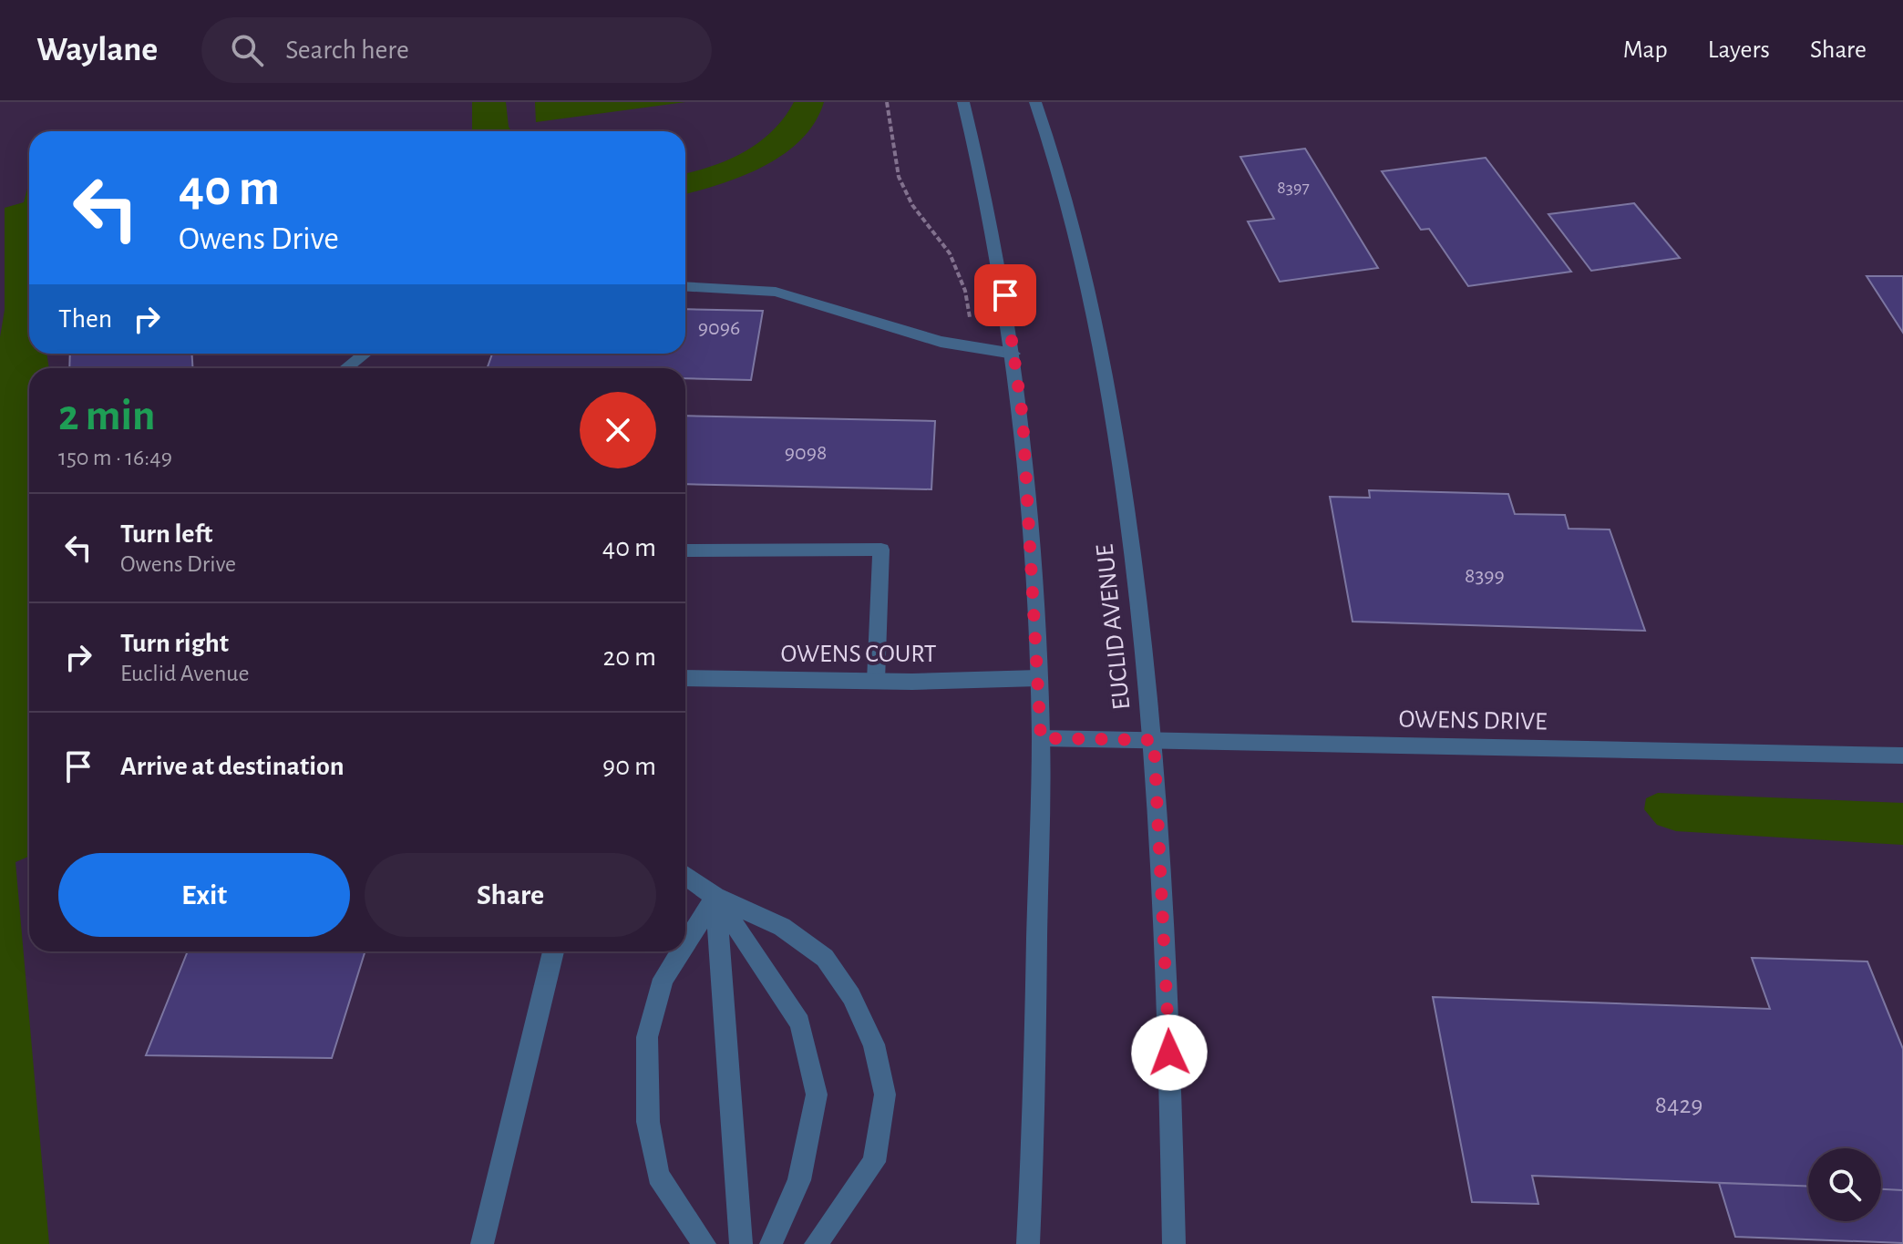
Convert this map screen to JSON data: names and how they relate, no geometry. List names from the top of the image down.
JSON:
{
  "streets": {
    "street": ["EUCLID AVENUE", "OWENS COURT", "OWENS DRIVE"]
  },
  "crossings": [
    ["EUCLID AVENUE", "OWENS DRIVE"]
  ],
  "house_numbers": [
    "8397",
    "9096",
    "9098",
    "8399",
    "8429"
  ],
  "page": {
    "header": "Waylane",
    "search": "Search here",
    "nav": ["Map", "Layers", "Share"],
    "turn": ["40 m", "Owens Drive"],
    "then": "Then",
    "heading": ["2 min", "150 m · 16:49"],
    "list": [
      {
        "name": "Turn left",
        "note": "Owens Drive",
        "value": "40 m"
      },
      {
        "name": "Turn right",
        "note": "Euclid Avenue",
        "value": "20 m"
      },
      {
        "name": "Arrive at destination",
        "value": "90 m"
      }
    ],
    "buttons": ["Exit", "Share"]
  }
}
